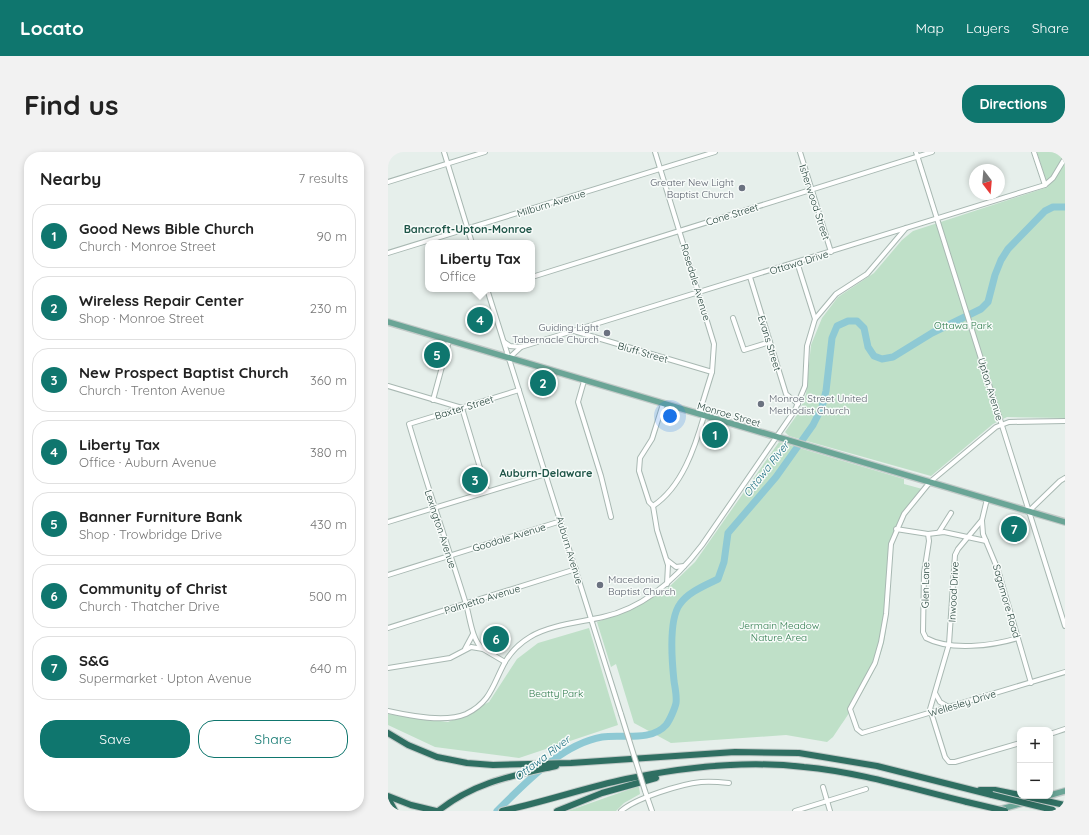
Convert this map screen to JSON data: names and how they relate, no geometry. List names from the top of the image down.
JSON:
{
  "streets": {
    "main road": ["Monroe Street"],
    "street": [
      "Isherwood Street",
      "Milburn Avenue",
      "Cone Street",
      "Ottawa Drive",
      "Rosedale Avenue",
      "Evans Street",
      "Bluff Street",
      "Upton Avenue",
      "Baxter Street",
      "Lexington Avenue",
      "Goodale Avenue",
      "Auburn Avenue",
      "Glen Lane",
      "Inwood Drive",
      "Palmetto Avenue",
      "Sagamore Road",
      "Wellesley Drive"
    ]
  },
  "crossings": [
    ["Isherwood Street", "Cone Street"],
    ["Isherwood Street", "Ottawa Drive"],
    ["Milburn Avenue", "Rosedale Avenue"],
    ["Cone Street", "Rosedale Avenue"],
    ["Cone Street", "Upton Avenue"],
    ["Ottawa Drive", "Rosedale Avenue"],
    ["Ottawa Drive", "Evans Street"],
    ["Ottawa Drive", "Bluff Street"],
    ["Ottawa Drive", "Upton Avenue"],
    ["Ottawa Drive", "Monroe Street"],
    ["Ottawa Drive", "Auburn Avenue"],
    ["Rosedale Avenue", "Bluff Street"],
    ["Rosedale Avenue", "Monroe Street"],
    ["Upton Avenue", "Monroe Street"],
    ["Baxter Street", "Lexington Avenue"],
    ["Baxter Street", "Auburn Avenue"],
    ["Monroe Street", "Auburn Avenue"],
    ["Monroe Street", "Inwood Drive"],
    ["Lexington Avenue", "Goodale Avenue"],
    ["Lexington Avenue", "Palmetto Avenue"],
    ["Goodale Avenue", "Auburn Avenue"],
    ["Auburn Avenue", "Palmetto Avenue"],
    ["Glen Lane", "Inwood Drive"],
    ["Inwood Drive", "Sagamore Road"],
    ["Inwood Drive", "Wellesley Drive"],
    ["Sagamore Road", "Wellesley Drive"]
  ],
  "districts": ["Bancroft-Upton-Monroe", "Auburn-Delaware"],
  "water": ["Ottawa River"],
  "parks": ["Ottawa Park", "Jermain Meadow Nature Area", "Beatty Park"],
  "places": [
    "Greater New Light Baptist Church",
    "Guiding Light Tabernacle Church",
    "Monroe Street United Methodist Church",
    "Macedonia Baptist Church"
  ],
  "north": "bottom",
  "page": {
    "header": "Locato",
    "nav": ["Map", "Layers", "Share"],
    "buttons": [
      "Directions",
      ["Save", "Share"]
    ],
    "title": "Find us",
    "heading": ["Nearby", "7 results"],
    "list": [
      {
        "mark": "1",
        "name": "Good News Bible Church",
        "note": "Church · Monroe Street",
        "value": "90 m"
      },
      {
        "mark": "2",
        "name": "Wireless Repair Center",
        "note": "Shop · Monroe Street",
        "value": "230 m"
      },
      {
        "mark": "3",
        "name": "New Prospect Baptist Church",
        "note": "Church · Trenton Avenue",
        "value": "360 m"
      },
      {
        "mark": "4",
        "name": "Liberty Tax",
        "note": "Office · Auburn Avenue",
        "value": "380 m"
      },
      {
        "mark": "5",
        "name": "Banner Furniture Bank",
        "note": "Shop · Trowbridge Drive",
        "value": "430 m"
      },
      {
        "mark": "6",
        "name": "Community of Christ",
        "note": "Church · Thatcher Drive",
        "value": "500 m"
      },
      {
        "mark": "7",
        "name": "S&G",
        "note": "Supermarket · Upton Avenue",
        "value": "640 m"
      }
    ],
    "popup": ["Liberty Tax", "Office"],
    "pins": [
      "4",
      "5",
      "2",
      "1",
      "3",
      "7",
      "6"
    ],
    "map_buttons": ["+", "−"]
  }
}
